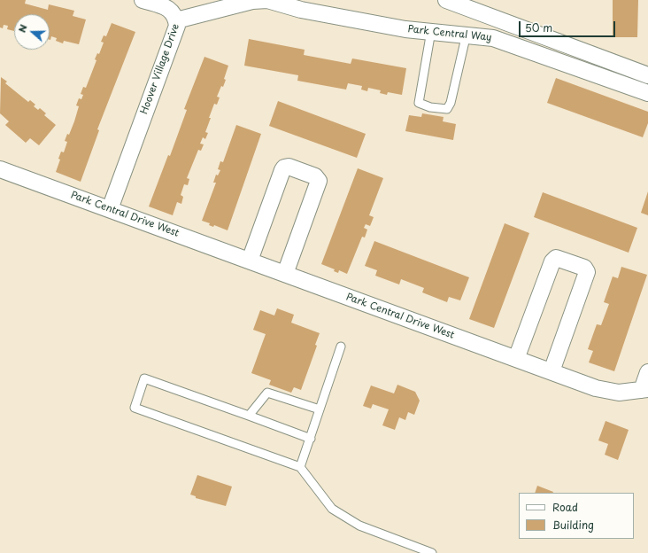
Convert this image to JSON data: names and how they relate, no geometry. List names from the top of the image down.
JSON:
{
  "streets": {
    "street": ["Park Central Way", "Hoover Village Drive", "Park Central Drive West"]
  },
  "crossings": [
    ["Park Central Way", "Hoover Village Drive"],
    ["Hoover Village Drive", "Park Central Drive West"]
  ],
  "legend": ["Road", "Building"],
  "scale_bar": "50 m",
  "north": "left"
}
